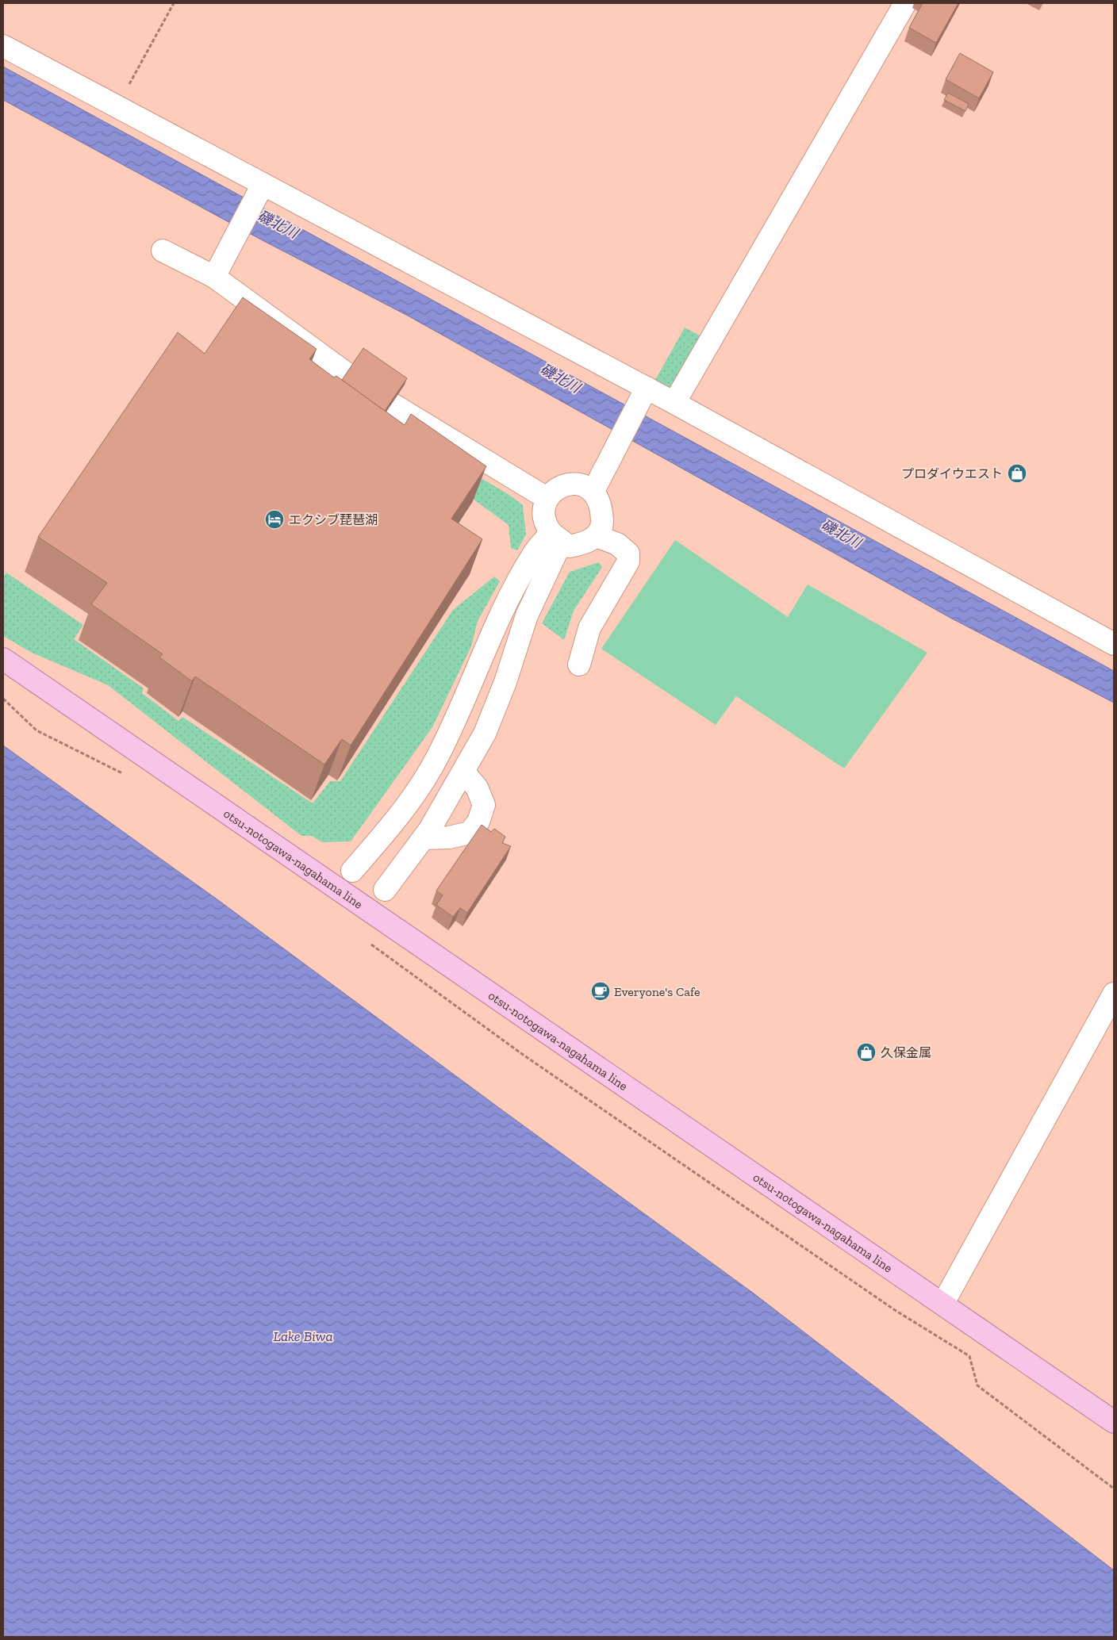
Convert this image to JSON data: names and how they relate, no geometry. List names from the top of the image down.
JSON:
{
  "streets": {
    "main road": ["otsu-notogawa-nagahama line"]
  },
  "water": ["磯北川", "Lake Biwa"],
  "places": {
    "shop": ["プロダイウエスト", "久保金属"],
    "hotel": ["エクシブ琵琶湖"],
    "cafe": ["Everyone's Cafe"]
  }
}
